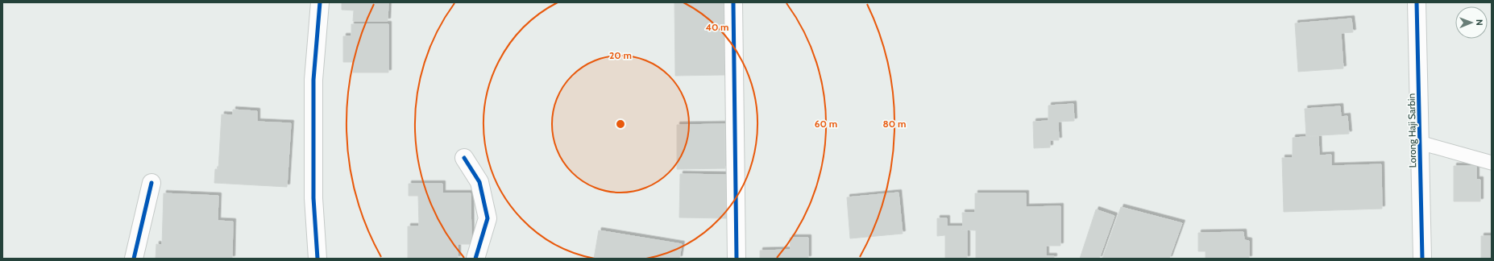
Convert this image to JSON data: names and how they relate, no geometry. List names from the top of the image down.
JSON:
{
  "streets": {
    "street": ["Lorong Haji Sarbin"]
  },
  "north": "right",
  "rings": [
    "40 m",
    "20 m",
    "60 m",
    "80 m"
  ]
}
